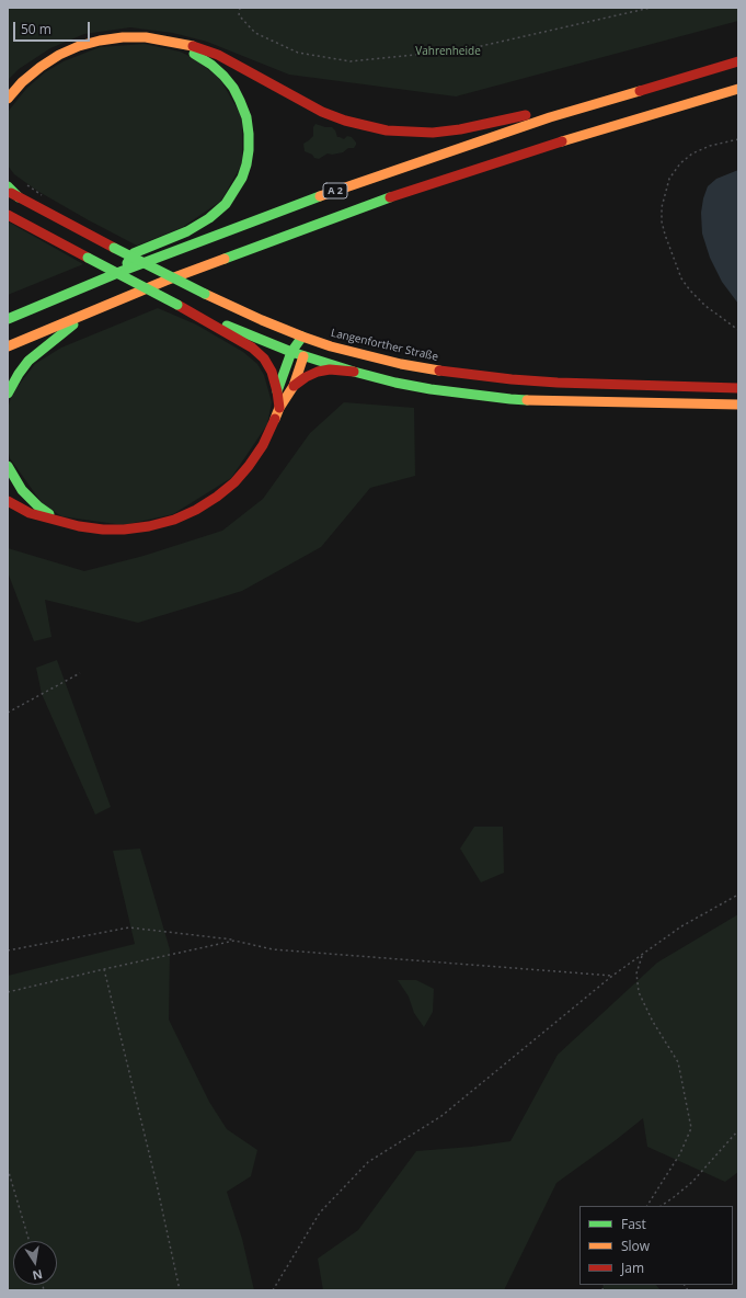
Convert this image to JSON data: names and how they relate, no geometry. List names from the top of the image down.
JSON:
{
  "streets": {
    "main road": ["A 2", "Langenforther Straße"]
  },
  "parks": ["Vahrenheide"],
  "legend": ["Fast", "Slow", "Jam"],
  "scale_bar": "50 m",
  "north": "bottom"
}
